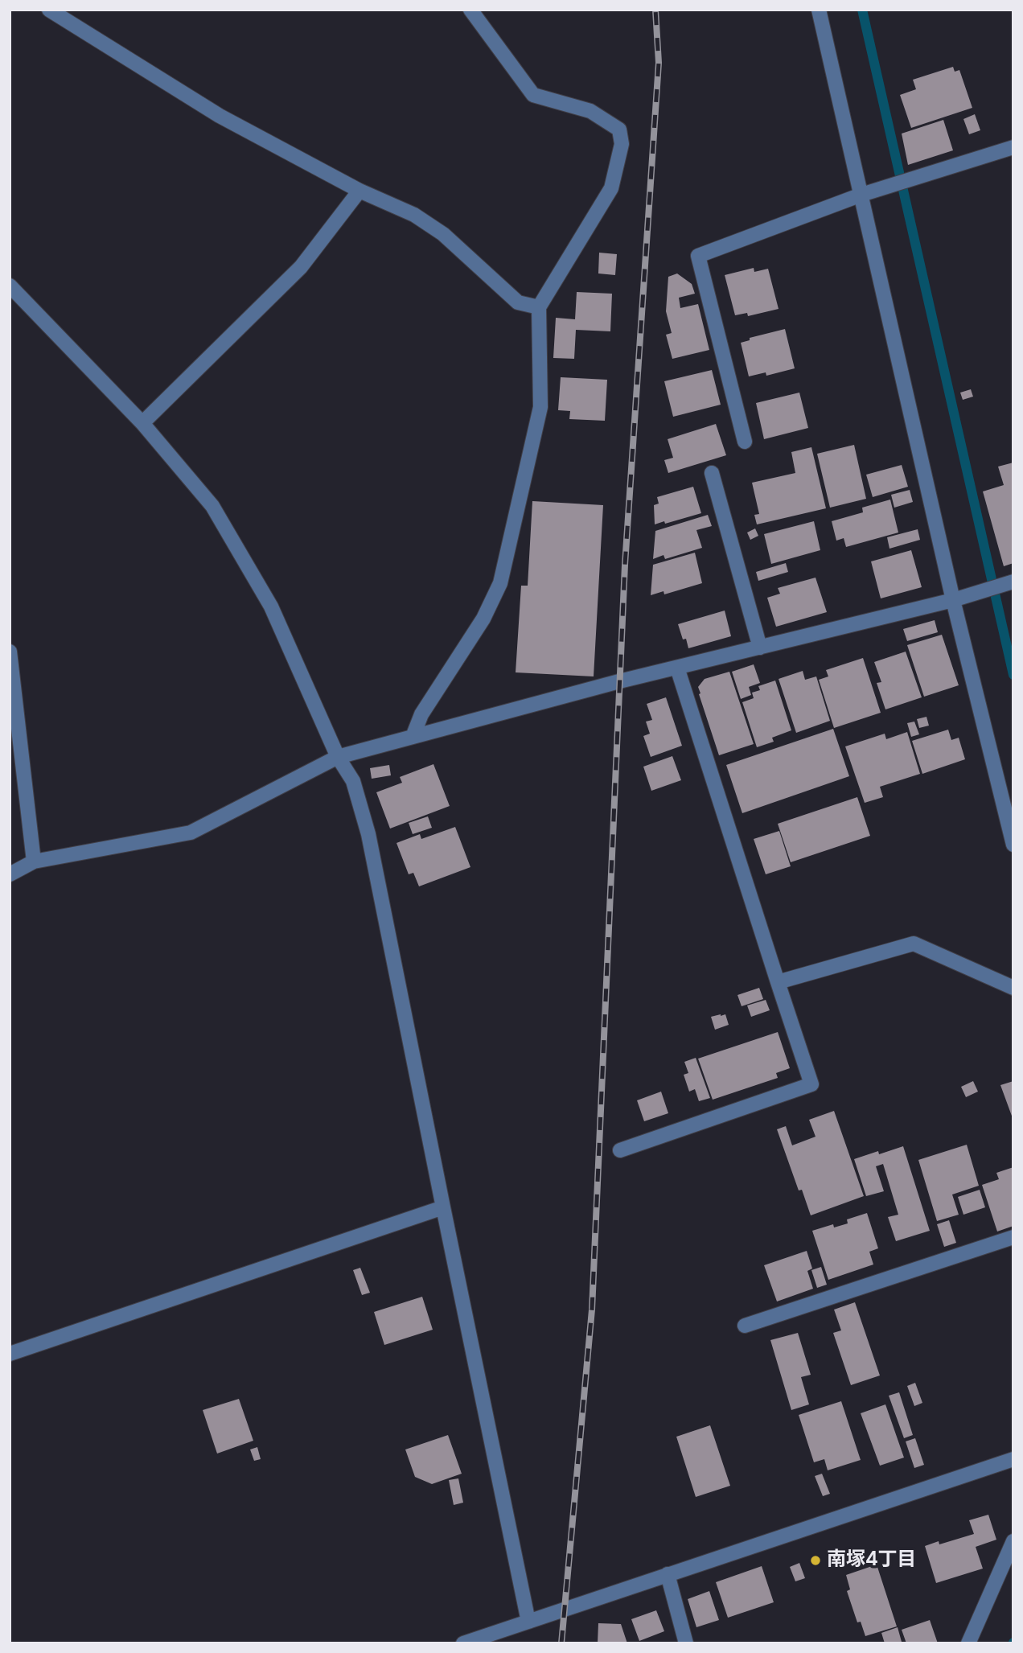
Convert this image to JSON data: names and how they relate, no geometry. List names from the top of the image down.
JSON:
{
  "places": ["南塚4丁目"]
}
